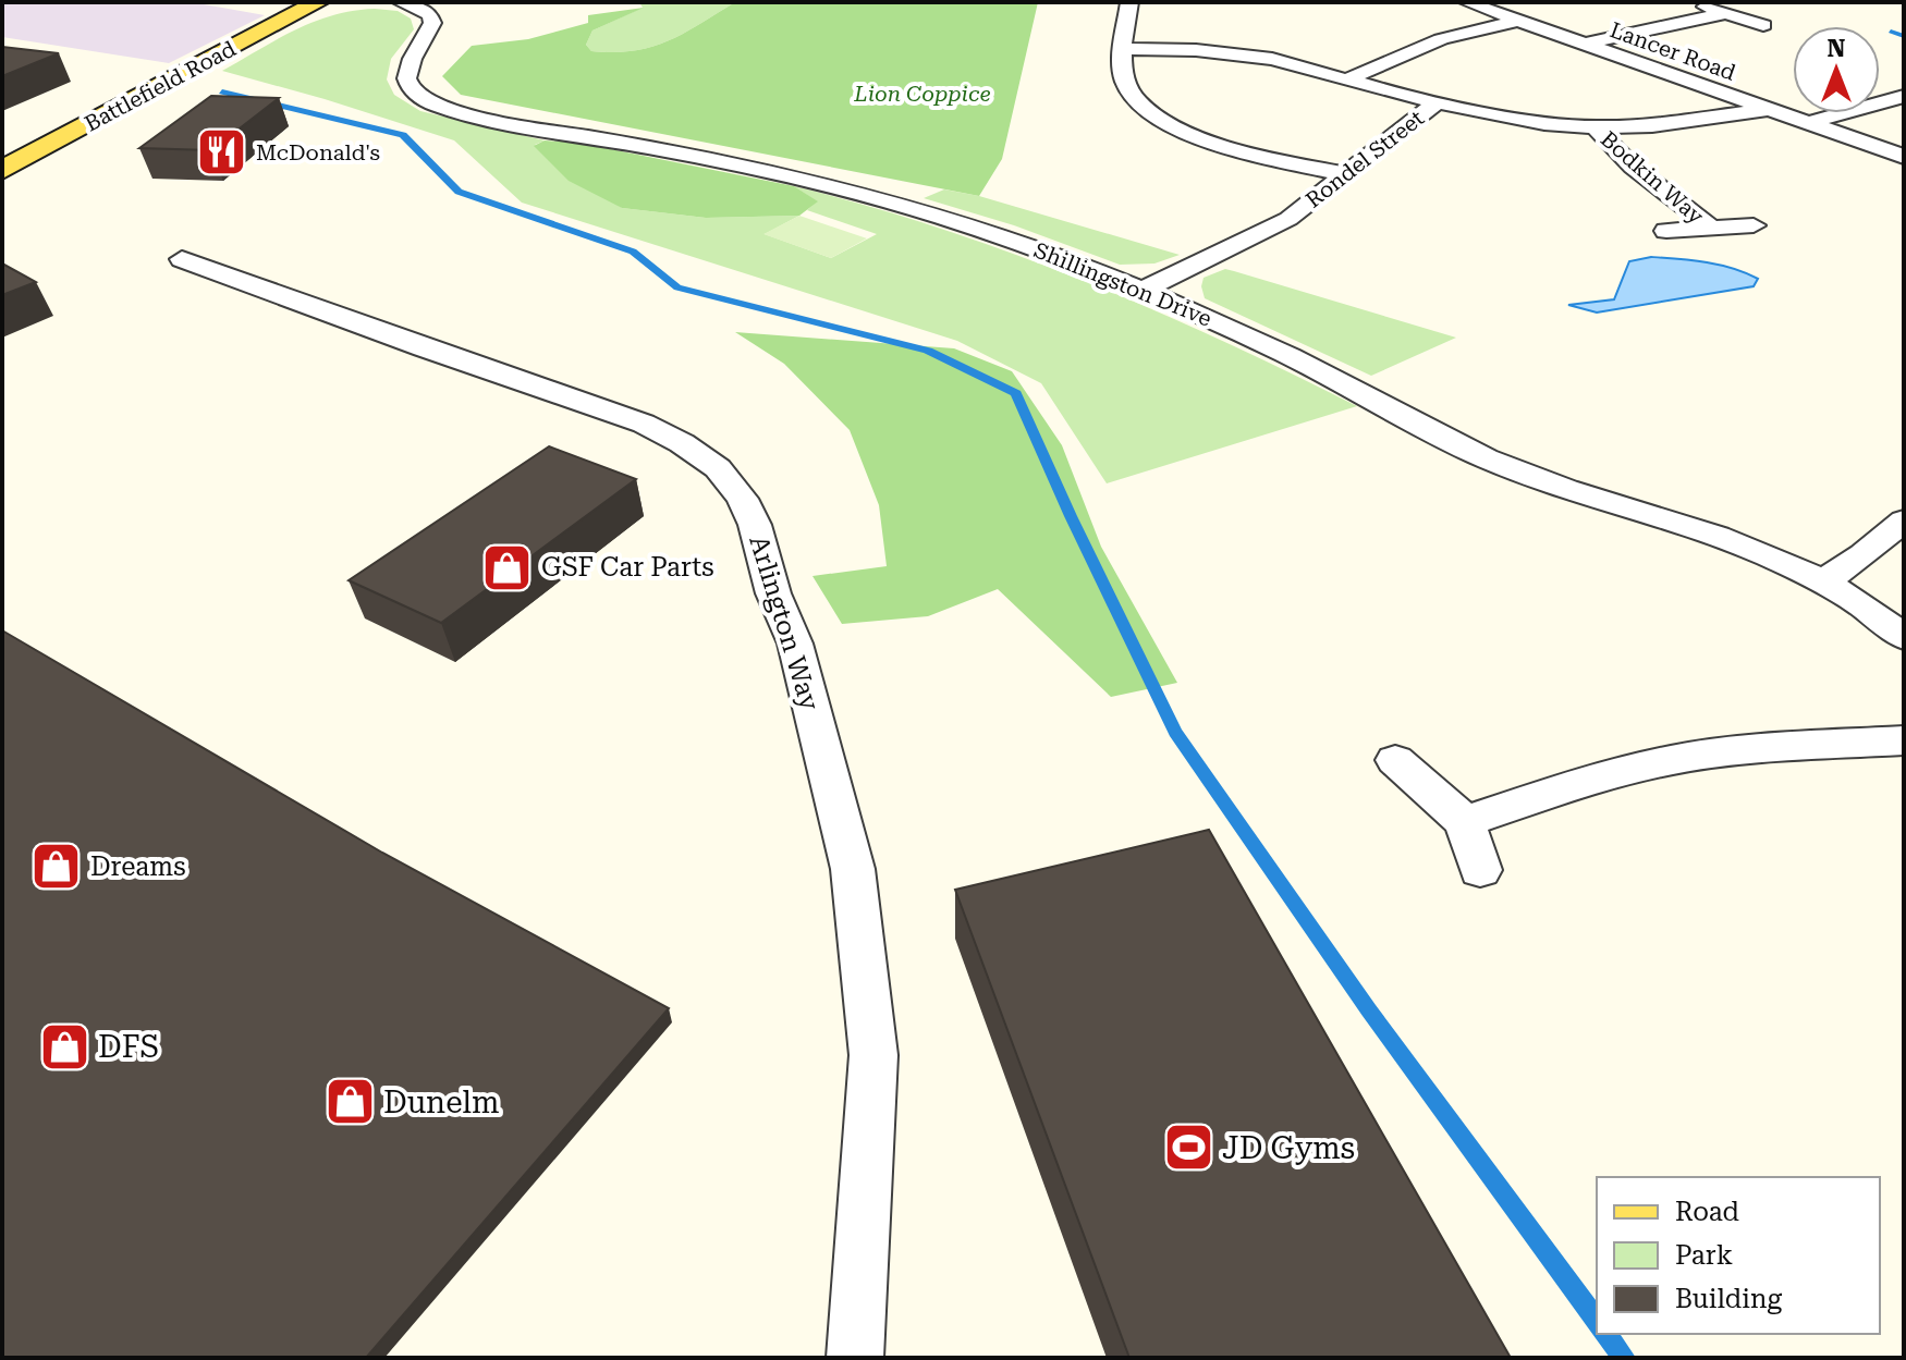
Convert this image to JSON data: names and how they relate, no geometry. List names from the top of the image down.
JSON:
{
  "streets": {
    "main road": ["Battlefield Road"],
    "street": [
      "Lancer Road",
      "Rondel Street",
      "Bodkin Way",
      "Shillingston Drive",
      "Arlington Way"
    ]
  },
  "crossings": [
    ["Lancer Road", "Rondel Street"],
    ["Rondel Street", "Bodkin Way"],
    ["Rondel Street", "Shillingston Drive"]
  ],
  "parks": ["Lion Coppice"],
  "places": {
    "restaurant": ["McDonald's"],
    "shop": [
      "GSF Car Parts",
      "Dreams",
      "DFS",
      "Dunelm"
    ],
    "sports": ["JD Gyms"]
  },
  "legend": ["Road", "Park", "Building"],
  "north": "top"
}
